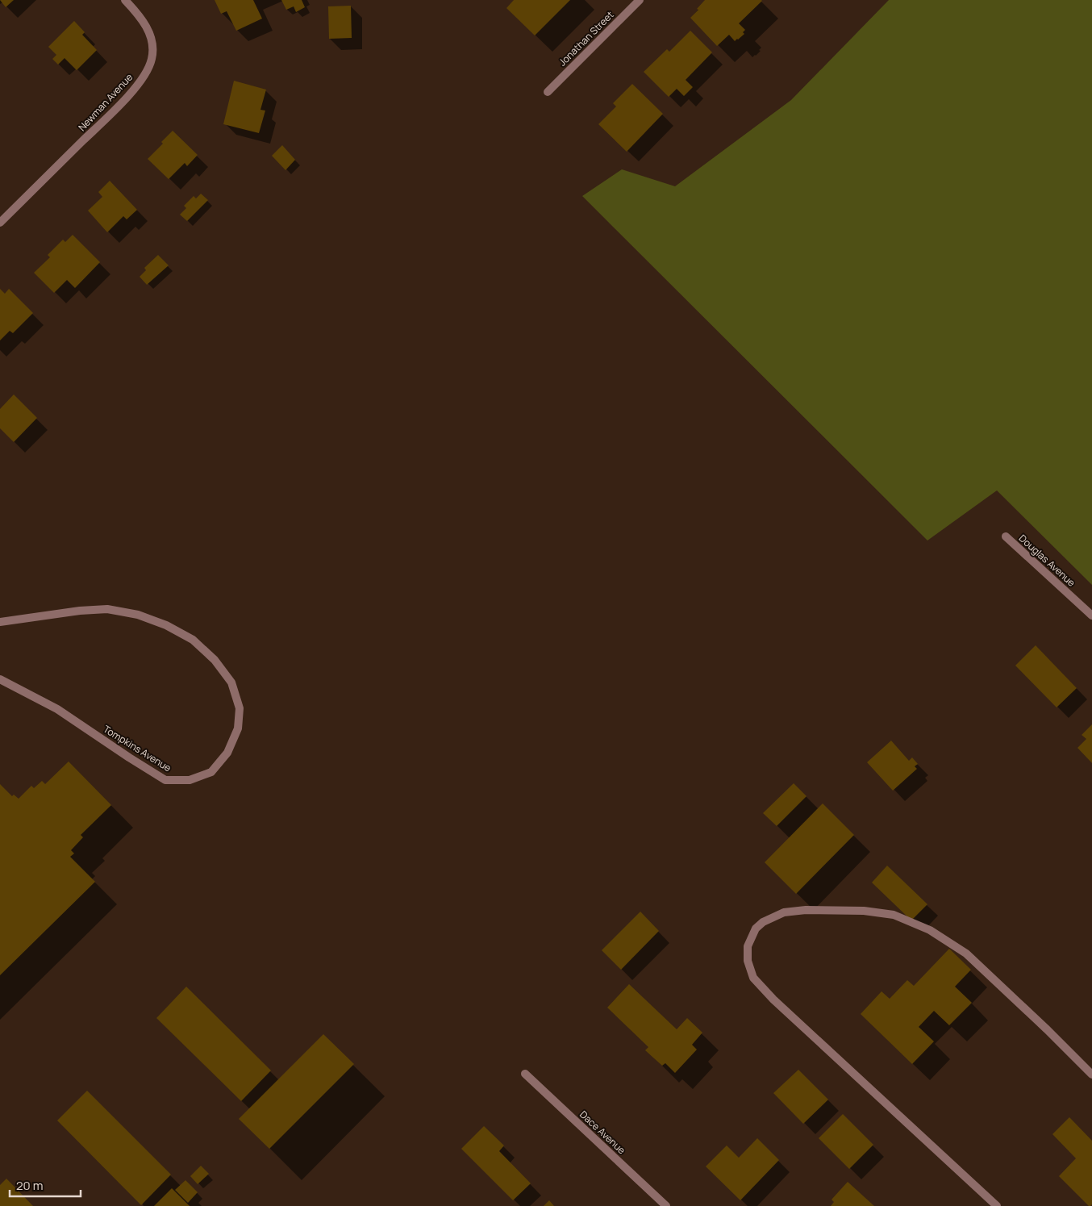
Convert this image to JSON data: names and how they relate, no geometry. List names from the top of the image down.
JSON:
{
  "streets": {
    "street": [
      "Jonathan Street",
      "Newman Avenue",
      "Douglas Avenue",
      "Tompkins Avenue",
      "Dace Avenue"
    ]
  },
  "scale_bar": "20 m"
}
